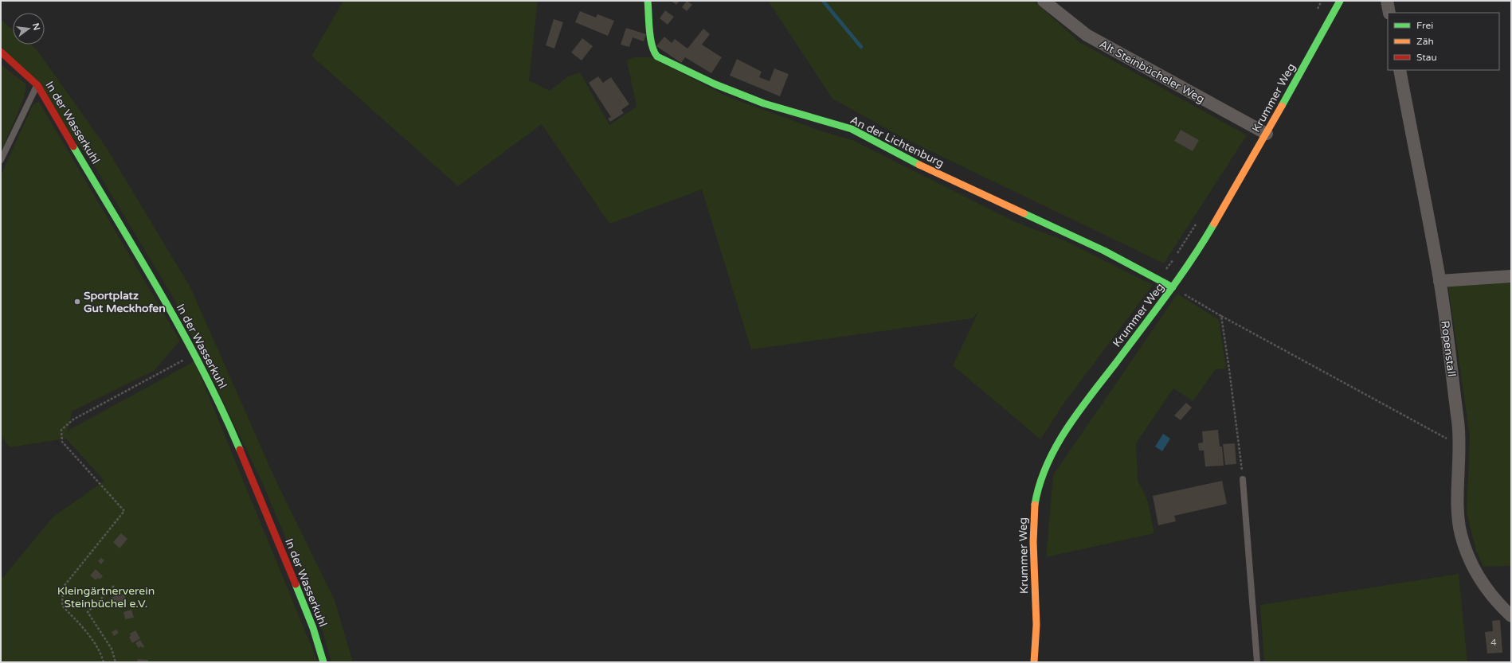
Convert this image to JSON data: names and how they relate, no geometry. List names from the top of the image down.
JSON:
{
  "streets": {
    "street": [
      "Alt Steinbücheler Weg",
      "Krummer Weg",
      "In der Wasserkuhl",
      "An der Lichtenburg",
      "Ropenstall"
    ]
  },
  "crossings": [
    ["Alt Steinbücheler Weg", "Krummer Weg"],
    ["Krummer Weg", "An der Lichtenburg"]
  ],
  "parks": ["Kleingärtnerverein Steinbüchel e.V."],
  "places": ["Sportplatz Gut Meckhofen"],
  "house_numbers": ["4"],
  "legend": ["Frei", "Zäh", "Stau"],
  "north": "right"
}
